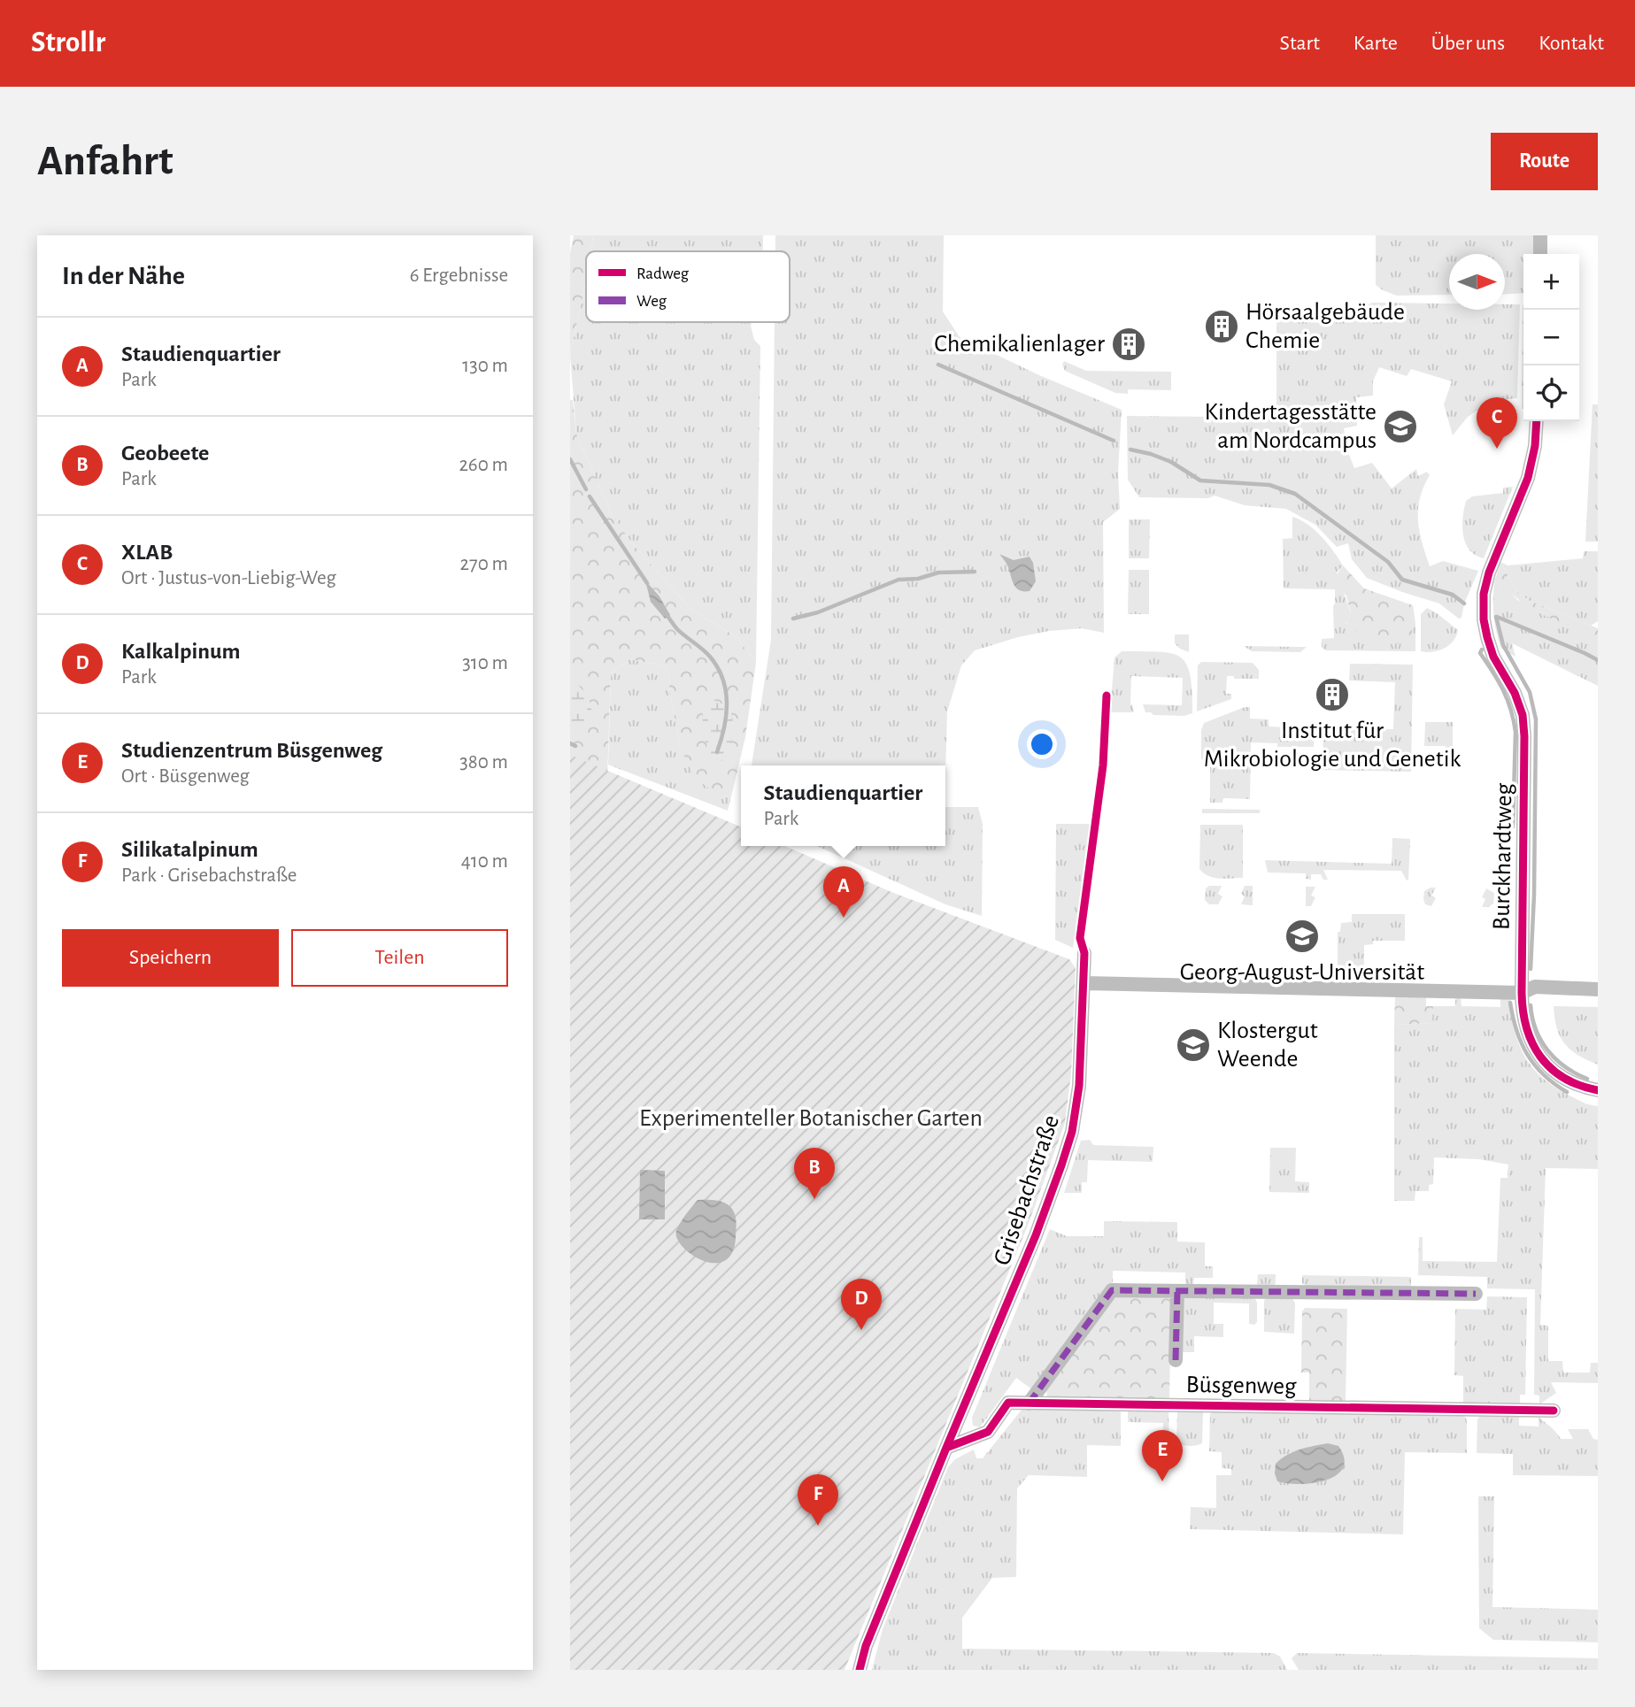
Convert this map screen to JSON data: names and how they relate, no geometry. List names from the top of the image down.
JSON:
{
  "streets": {
    "street": ["Burckhardtweg", "Grisebachstraße", "Büsgenweg"]
  },
  "crossings": [
    ["Grisebachstraße", "Büsgenweg"]
  ],
  "parks": ["Experimenteller Botanischer Garten"],
  "places": {
    "building": ["Hörsaalgebäude Chemie", "Chemikalienlager", "Institut für Mikrobiologie und Genetik"],
    "school or university": ["Kindertagesstätte am Nordcampus", "Georg-August-Universität", "Klostergut Weende"]
  },
  "legend": ["Radweg", "Weg"],
  "north": "right",
  "page": {
    "header": "Strollr",
    "nav": [
      "Start",
      "Karte",
      "Über uns",
      "Kontakt"
    ],
    "buttons": [
      "Route",
      ["Speichern", "Teilen"]
    ],
    "title": "Anfahrt",
    "heading": ["In der Nähe", "6 Ergebnisse"],
    "map_buttons": ["+", "−"],
    "list": [
      {
        "mark": "A",
        "name": "Staudienquartier",
        "note": "Park",
        "value": "130 m"
      },
      {
        "mark": "B",
        "name": "Geobeete",
        "note": "Park",
        "value": "260 m"
      },
      {
        "mark": "C",
        "name": "XLAB",
        "note": "Ort · Justus-von-Liebig-Weg",
        "value": "270 m"
      },
      {
        "mark": "D",
        "name": "Kalkalpinum",
        "note": "Park",
        "value": "310 m"
      },
      {
        "mark": "E",
        "name": "Studienzentrum Büsgenweg",
        "note": "Ort · Büsgenweg",
        "value": "380 m"
      },
      {
        "mark": "F",
        "name": "Silikatalpinum",
        "note": "Park · Grisebachstraße",
        "value": "410 m"
      }
    ],
    "pins": [
      "C",
      "A",
      "B",
      "D",
      "E",
      "F"
    ],
    "popup": ["Staudienquartier", "Park"]
  }
}
